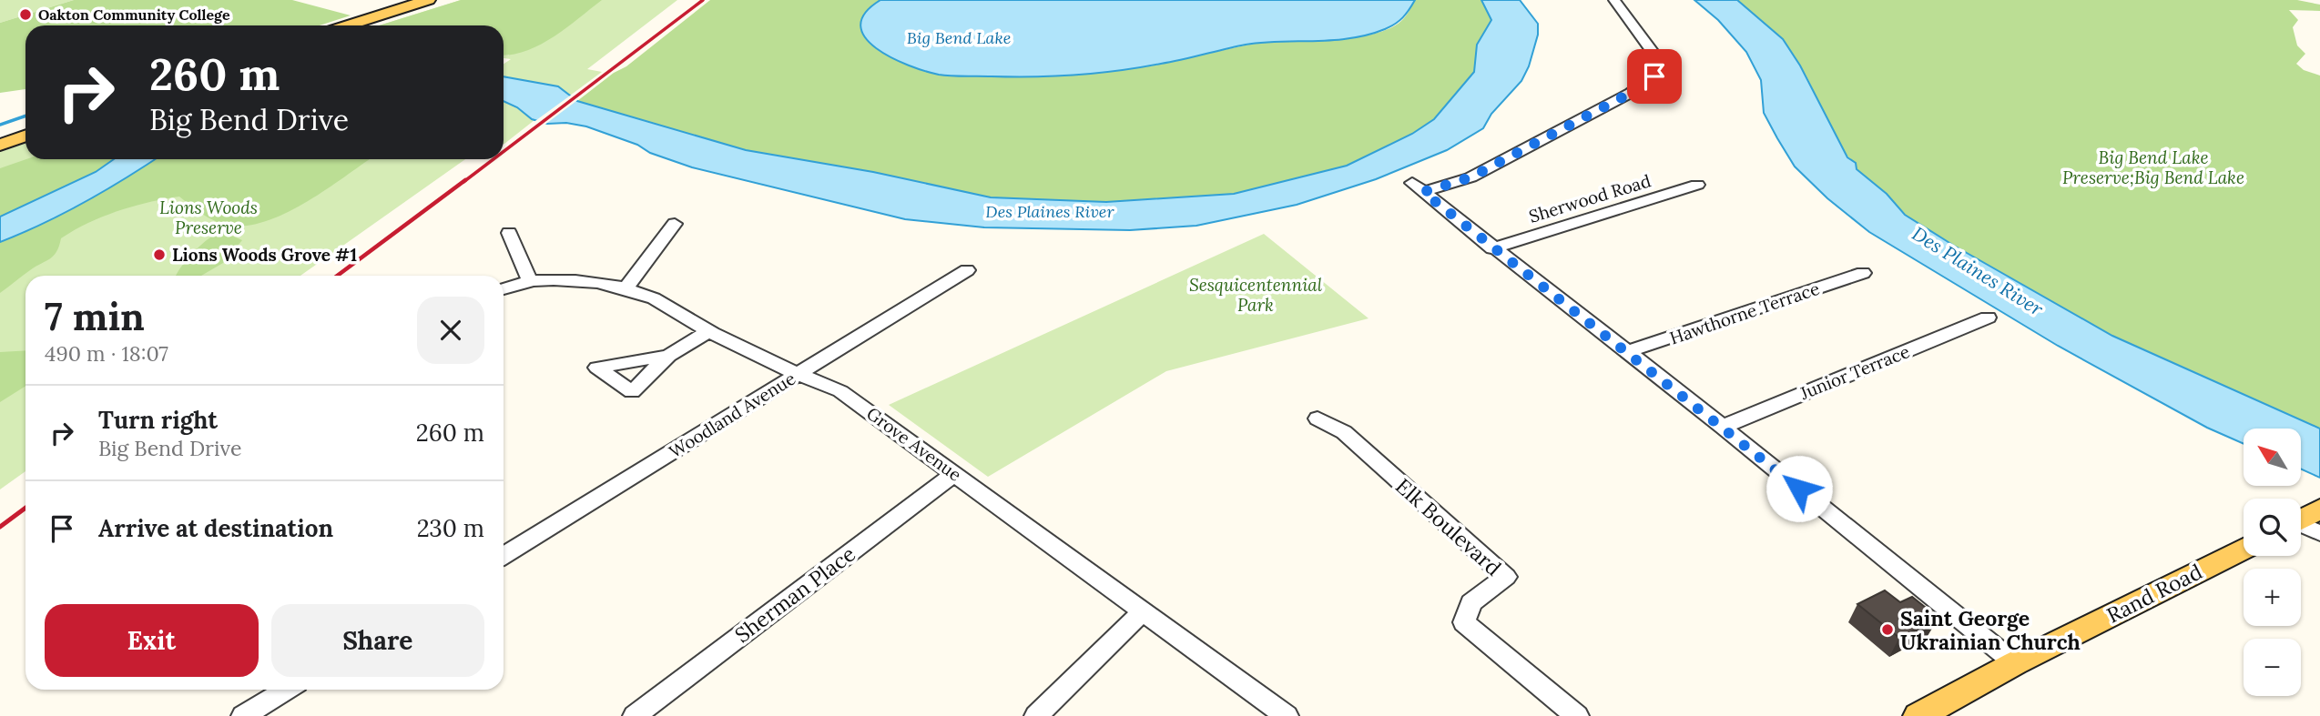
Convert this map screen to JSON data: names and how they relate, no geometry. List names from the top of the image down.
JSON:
{
  "streets": {
    "main road": ["Rand Road"],
    "street": [
      "Sherwood Road",
      "Hawthorne Terrace",
      "Junior Terrace",
      "Woodland Avenue",
      "Grove Avenue",
      "Elk Boulevard",
      "Sherman Place"
    ]
  },
  "crossings": [
    ["Woodland Avenue", "Grove Avenue"],
    ["Grove Avenue", "Sherman Place"]
  ],
  "water": ["Big Bend Lake", "Des Plaines River"],
  "parks": ["Big Bend Lake Preserve;Big Bend Lake", "Lions Woods Preserve", "Sesquicentennial Park"],
  "places": ["Oakton Community College", "Lions Woods Grove #1", "Saint George Ukrainian Church"],
  "north": "top left",
  "page": {
    "turn": ["260 m", "Big Bend Drive"],
    "heading": ["7 min", "490 m · 18:07"],
    "list": [
      {
        "name": "Turn right",
        "note": "Big Bend Drive",
        "value": "260 m"
      },
      {
        "name": "Arrive at destination",
        "value": "230 m"
      }
    ],
    "map_buttons": ["+", "−"],
    "buttons": ["Exit", "Share"]
  }
}
